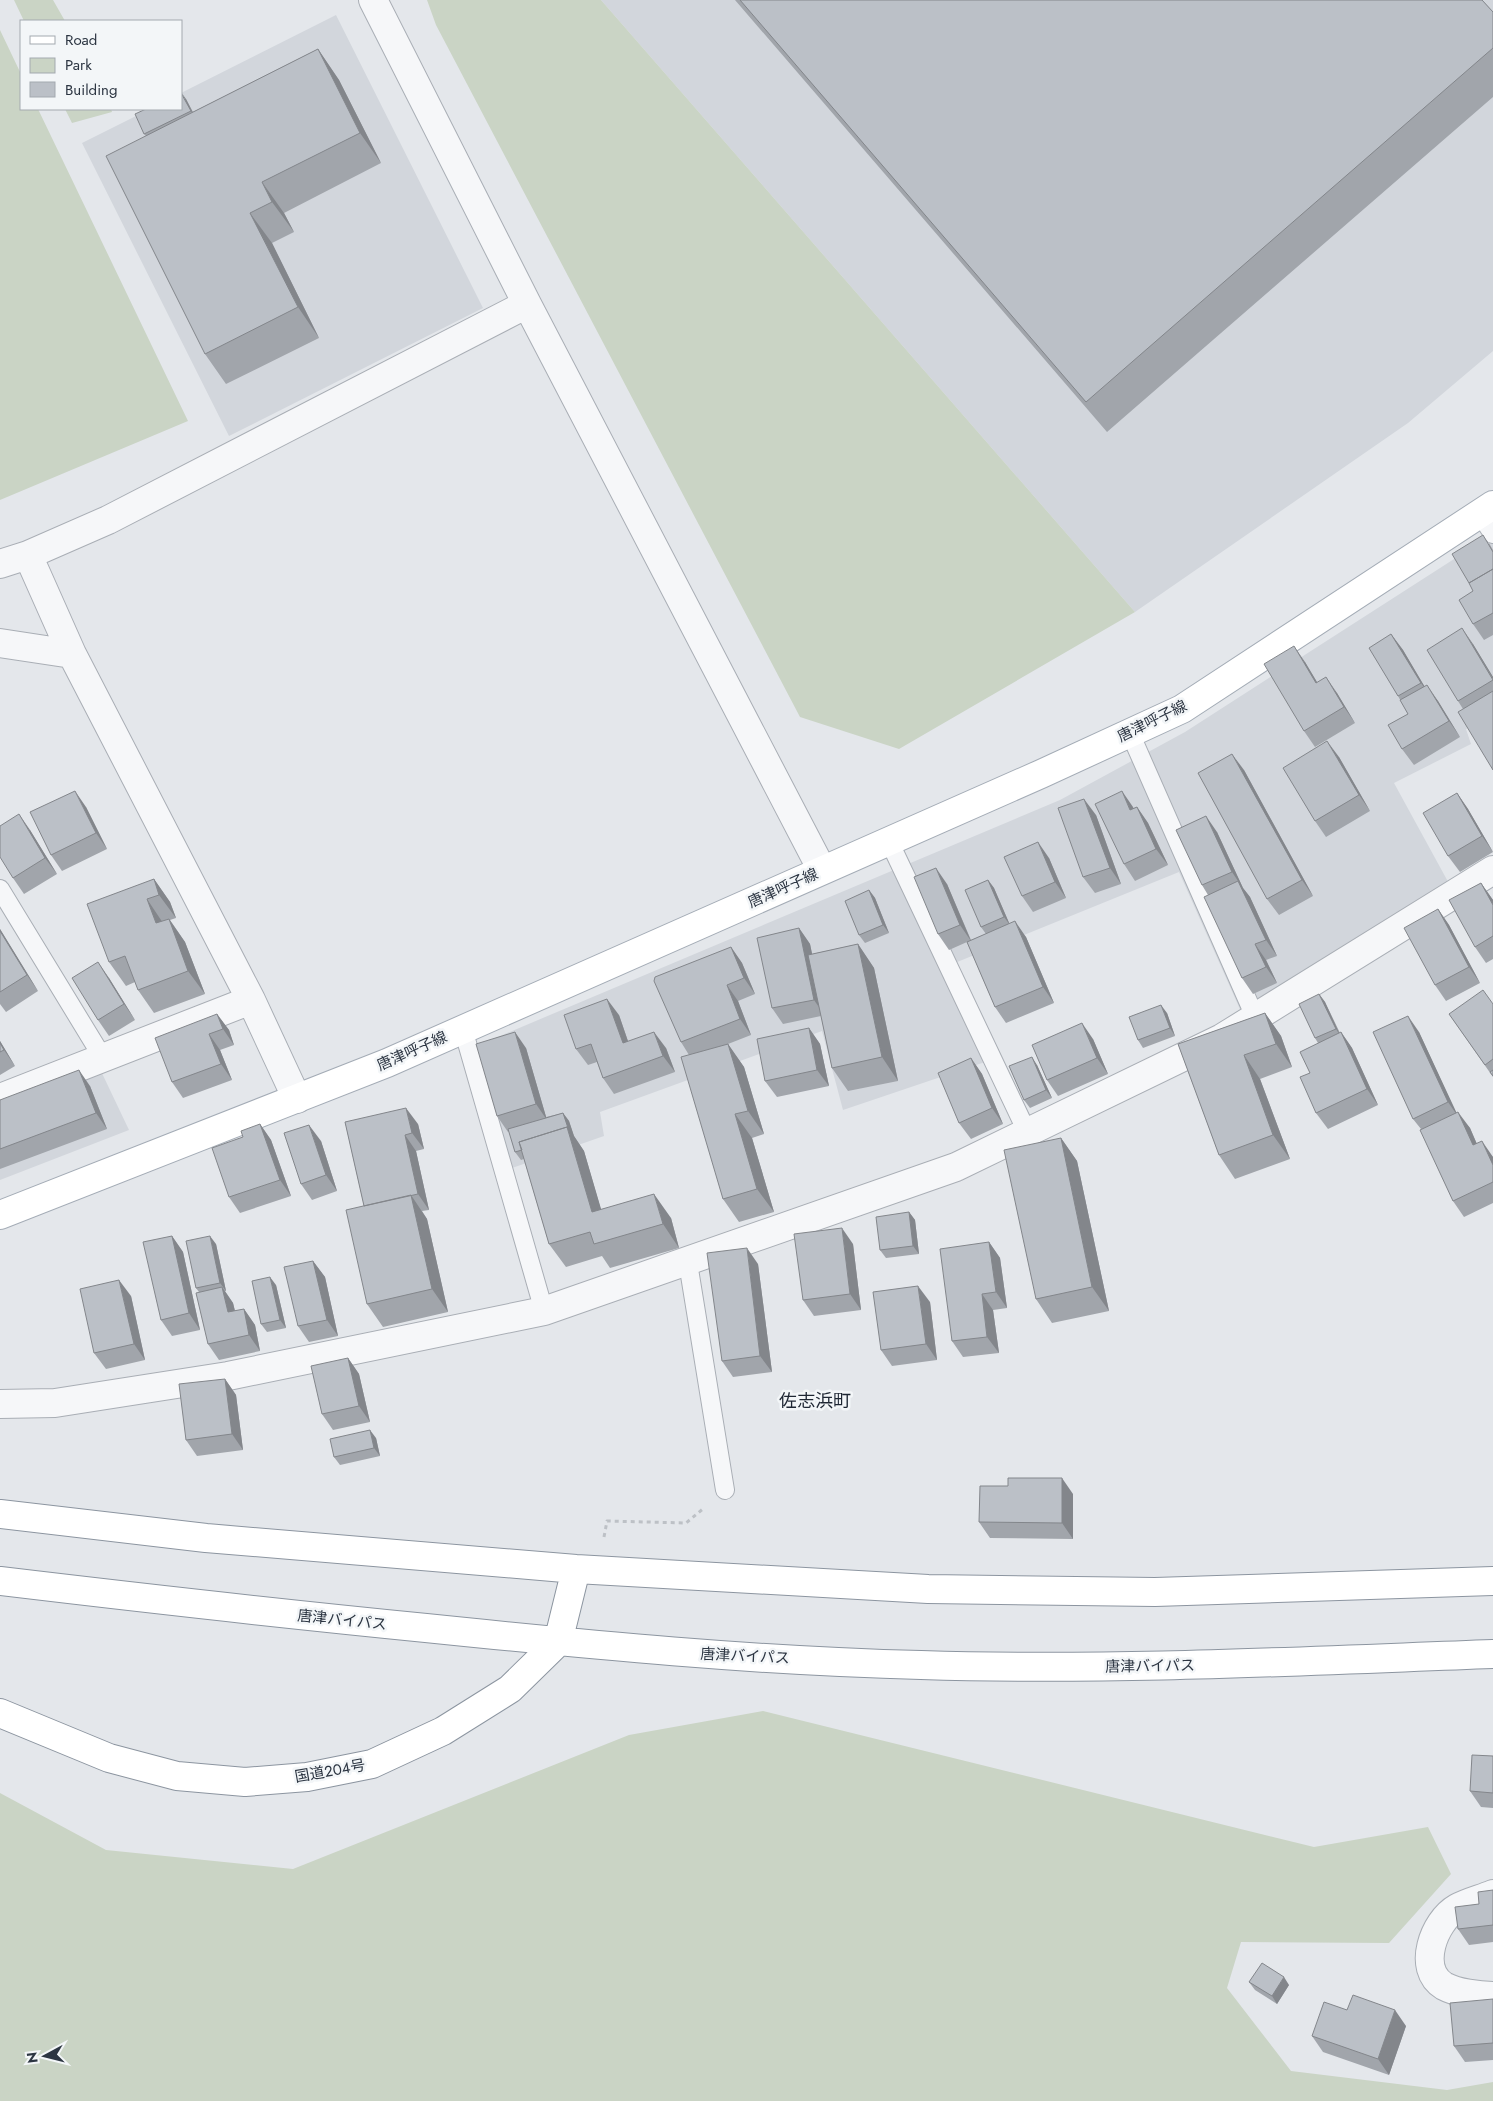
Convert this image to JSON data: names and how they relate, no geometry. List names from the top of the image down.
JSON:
{
  "streets": {
    "main road": ["唐津呼子線", "唐津バイパス", "国道204号"]
  },
  "crossings": [
    ["唐津バイパス", "国道204号"]
  ],
  "districts": ["佐志浜町"],
  "legend": ["Road", "Park", "Building"],
  "north": "left"
}
